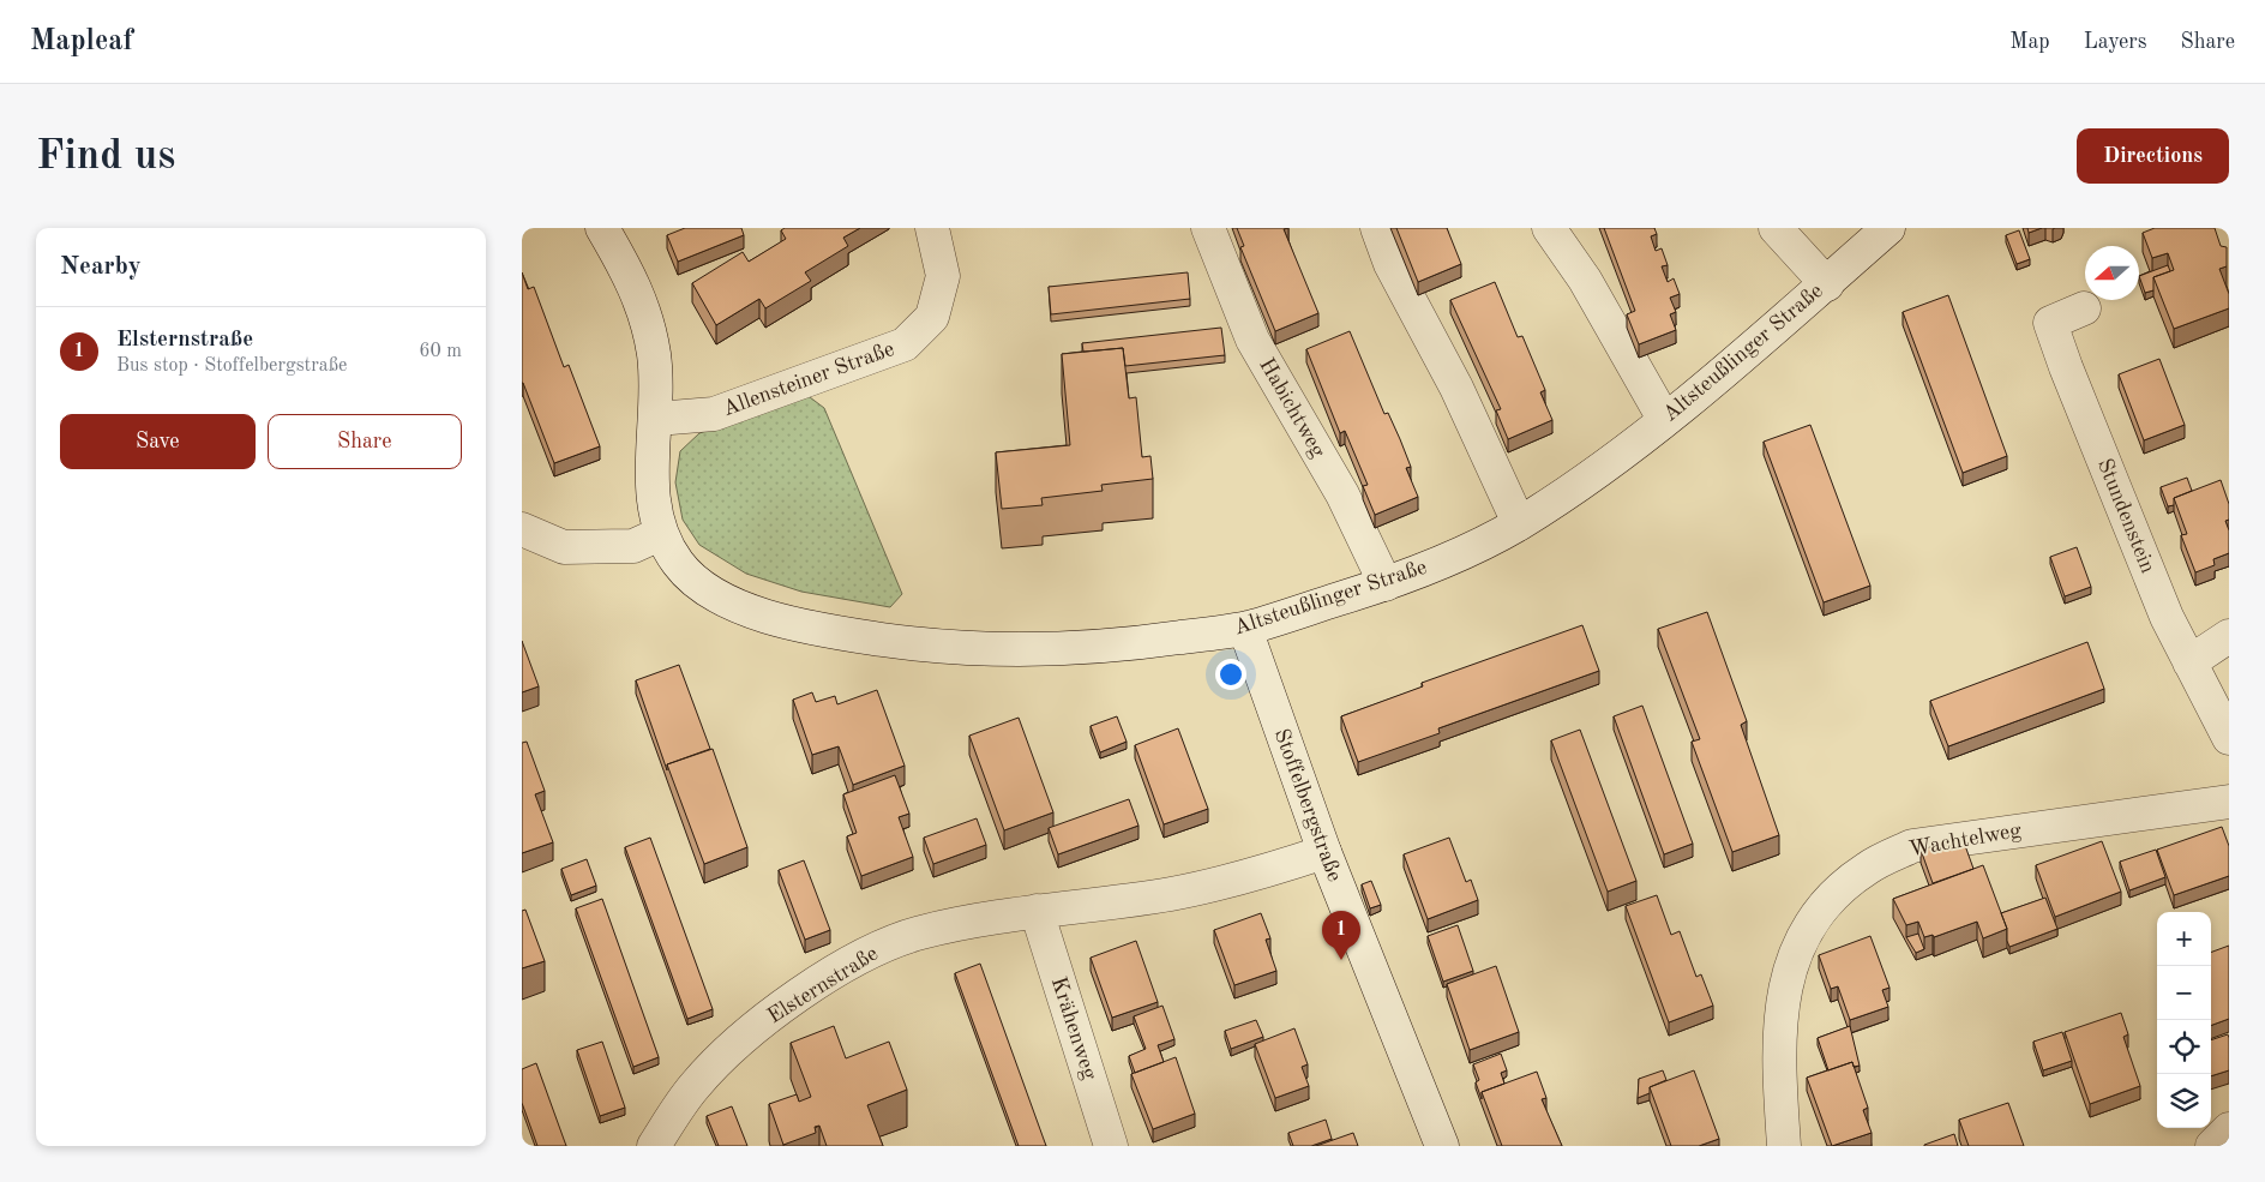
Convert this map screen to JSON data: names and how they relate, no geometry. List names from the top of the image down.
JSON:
{
  "streets": {
    "street": [
      "Altsteußlinger Straße",
      "Allensteiner Straße",
      "Habichtweg",
      "Stundenstein",
      "Stoffelbergstraße",
      "Wachtelweg",
      "Elsternstraße",
      "Krähenweg"
    ]
  },
  "crossings": [
    ["Altsteußlinger Straße", "Habichtweg"],
    ["Altsteußlinger Straße", "Stoffelbergstraße"],
    ["Stoffelbergstraße", "Elsternstraße"],
    ["Elsternstraße", "Krähenweg"]
  ],
  "north": "left",
  "page": {
    "header": "Mapleaf",
    "nav": ["Map", "Layers", "Share"],
    "buttons": [
      "Directions",
      ["Save", "Share"]
    ],
    "title": "Find us",
    "heading": "Nearby",
    "list": [
      {
        "mark": "1",
        "name": "Elsternstraße",
        "note": "Bus stop · Stoffelbergstraße",
        "value": "60 m"
      }
    ],
    "pins": "1",
    "map_buttons": ["+", "−"]
  }
}
